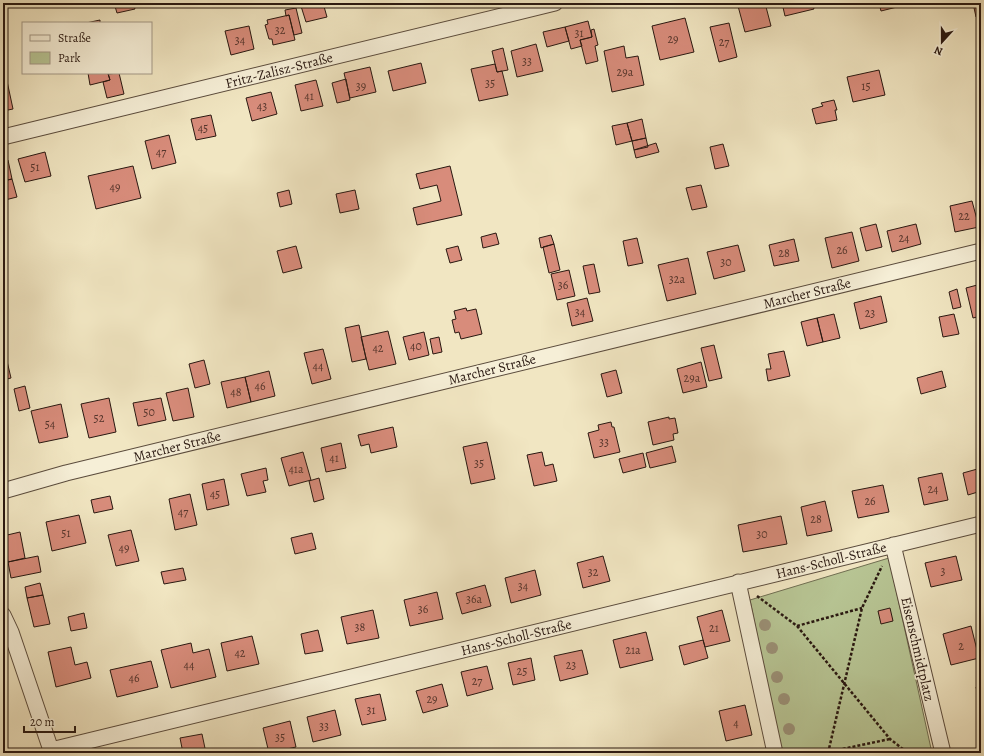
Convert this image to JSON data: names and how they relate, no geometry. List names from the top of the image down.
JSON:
{
  "streets": {
    "street": [
      "Fritz-Zalisz-Straße",
      "Marcher Straße",
      "Hans-Scholl-Straße",
      "Eisenschmidtplatz"
    ]
  },
  "crossings": [
    ["Hans-Scholl-Straße", "Eisenschmidtplatz"]
  ],
  "house_numbers": [
    "32",
    "31",
    "29",
    "34",
    "27",
    "33",
    "29a",
    "35",
    "39",
    "15",
    "41",
    "43",
    "45",
    "47",
    "51",
    "49",
    "22",
    "24",
    "26",
    "28",
    "30",
    "32a",
    "36",
    "34",
    "23",
    "40",
    "42",
    "44",
    "29a",
    "46",
    "48",
    "50",
    "52",
    "54",
    "33",
    "41",
    "35",
    "41a",
    "24",
    "45",
    "26",
    "47",
    "28",
    "51",
    "30",
    "49",
    "3",
    "32",
    "34",
    "36a",
    "36",
    "38",
    "21",
    "2",
    "21a",
    "42",
    "44",
    "23",
    "25",
    "46",
    "27",
    "29",
    "31",
    "4",
    "33",
    "35"
  ],
  "legend": ["Straße", "Park"],
  "scale_bar": "20 m",
  "north": "bottom"
}
